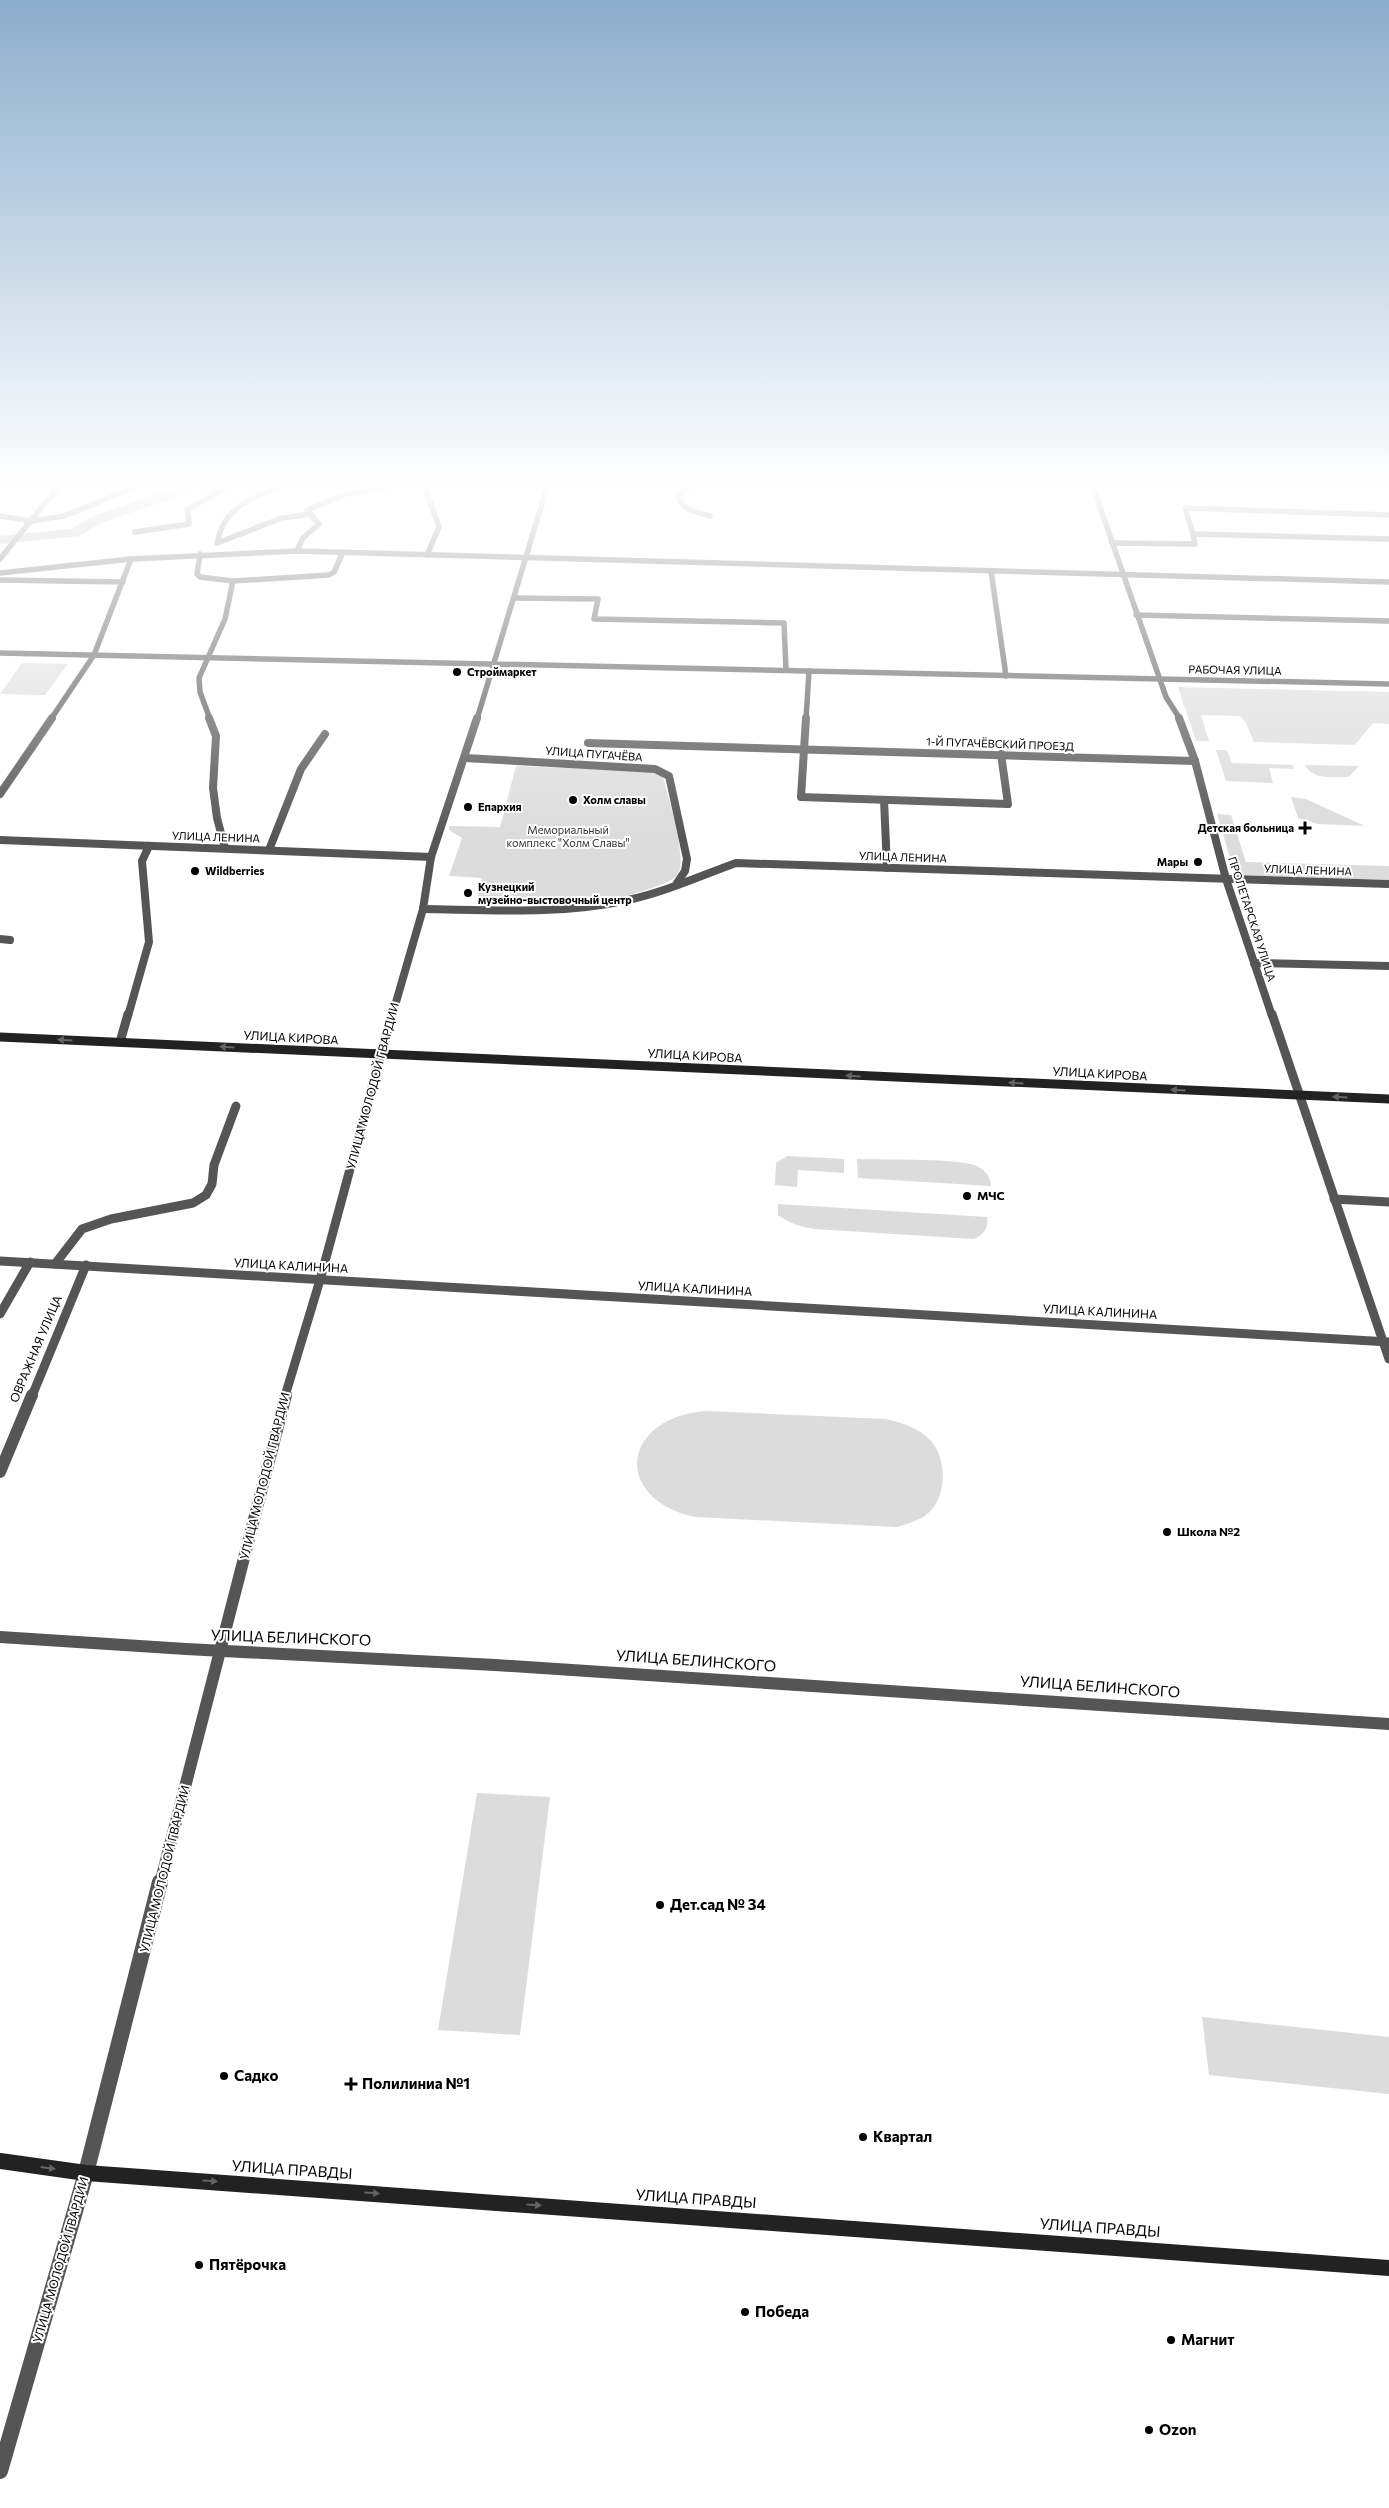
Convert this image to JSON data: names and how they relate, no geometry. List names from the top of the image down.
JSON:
{
  "streets": {
    "street": [
      "РАБОЧАЯ УЛИЦА",
      "1-Й ПУГАЧЁВСКИЙ ПРОЕЗД",
      "УЛИЦА ПУГАЧЁВА",
      "УЛИЦА ЛЕНИНА",
      "ПРОЛЕТАРСКАЯ УЛИЦА",
      "УЛИЦА КИРОВА",
      "УЛИЦА МОЛОДОЙ ГВАРДИИ",
      "УЛИЦА КАЛИНИНА",
      "ОВРАЖНАЯ УЛИЦА",
      "УЛИЦА БЕЛИНСКОГО",
      "УЛИЦА ПРАВДЫ"
    ]
  },
  "crossings": [
    ["РАБОЧАЯ УЛИЦА", "ПРОЛЕТАРСКАЯ УЛИЦА"],
    ["РАБОЧАЯ УЛИЦА", "УЛИЦА МОЛОДОЙ ГВАРДИИ"],
    ["1-Й ПУГАЧЁВСКИЙ ПРОЕЗД", "ПРОЛЕТАРСКАЯ УЛИЦА"],
    ["УЛИЦА ПУГАЧЁВА", "УЛИЦА ЛЕНИНА"],
    ["УЛИЦА ПУГАЧЁВА", "УЛИЦА МОЛОДОЙ ГВАРДИИ"],
    ["УЛИЦА ЛЕНИНА", "ПРОЛЕТАРСКАЯ УЛИЦА"],
    ["УЛИЦА ЛЕНИНА", "УЛИЦА МОЛОДОЙ ГВАРДИИ"],
    ["ПРОЛЕТАРСКАЯ УЛИЦА", "УЛИЦА КИРОВА"],
    ["ПРОЛЕТАРСКАЯ УЛИЦА", "УЛИЦА КАЛИНИНА"],
    ["УЛИЦА КИРОВА", "УЛИЦА МОЛОДОЙ ГВАРДИИ"],
    ["УЛИЦА МОЛОДОЙ ГВАРДИИ", "УЛИЦА КАЛИНИНА"],
    ["УЛИЦА МОЛОДОЙ ГВАРДИИ", "УЛИЦА БЕЛИНСКОГО"],
    ["УЛИЦА МОЛОДОЙ ГВАРДИИ", "УЛИЦА ПРАВДЫ"],
    ["УЛИЦА КАЛИНИНА", "ОВРАЖНАЯ УЛИЦА"]
  ],
  "one_way": ["УЛИЦА КИРОВА", "УЛИЦА ПРАВДЫ"],
  "parks": ["Мемориальный комплекс \"Холм Славы\""],
  "places": {
    "other": [
      "Строймаркет",
      "Холм славы",
      "Епархия",
      "Мары",
      "Wildberries",
      "Кузнецкий музейно-выстовочный центр",
      "МЧС",
      "Школа №2",
      "Дет.сад № 34",
      "Садко",
      "Квартал",
      "Пятёрочка",
      "Победа",
      "Магнит",
      "Ozon"
    ],
    "health": ["Детская больница", "Полилиниа №1"]
  }
}
